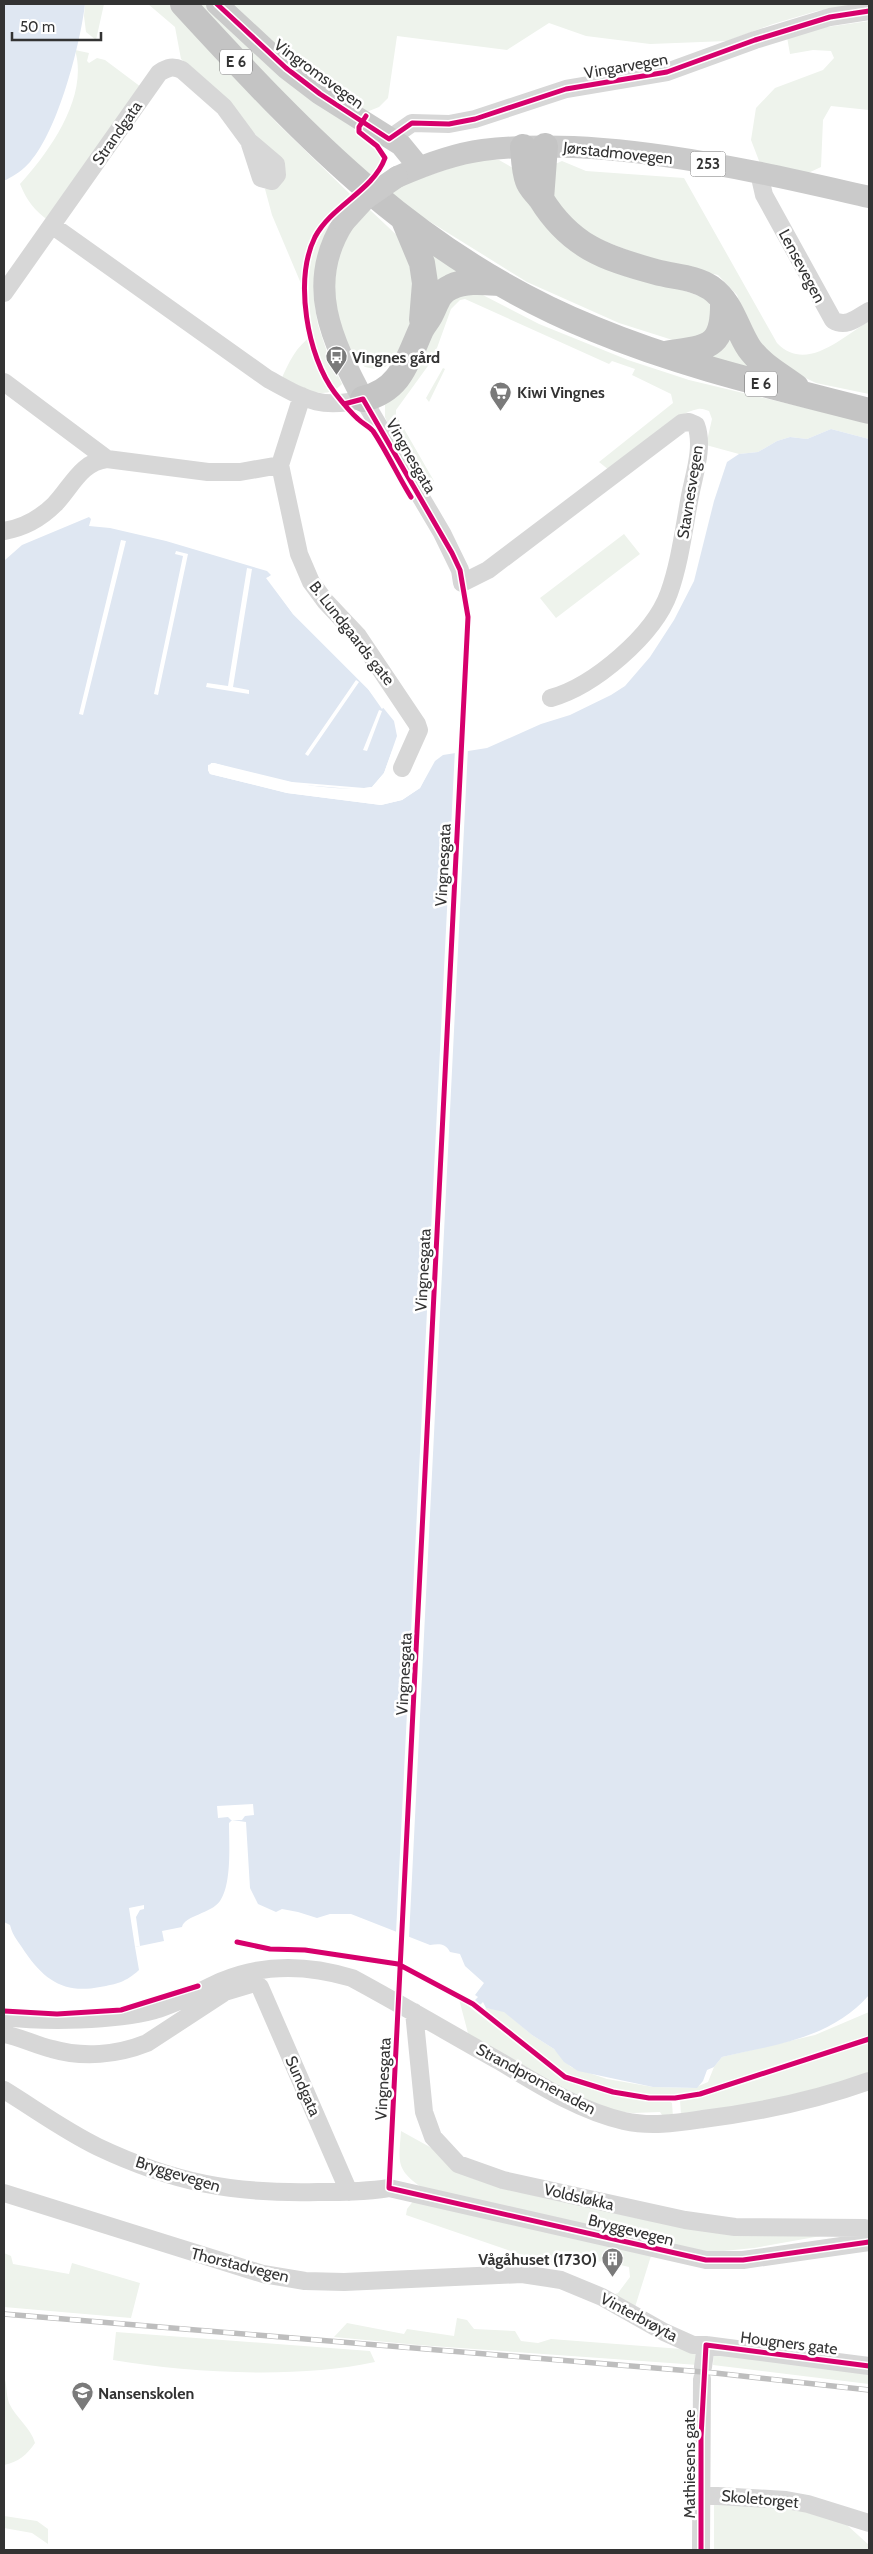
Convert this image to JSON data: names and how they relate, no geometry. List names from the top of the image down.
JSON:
{
  "streets": {
    "highway": ["E 6"],
    "main road": [
      "Vingromsvegen",
      "Jørstadmovegen",
      "253",
      "Vingnesgata"
    ],
    "street": [
      "Vingarvegen",
      "Strandgata",
      "Lensevegen",
      "Stavnesvegen",
      "B. Lundgaards gate",
      "Strandpromenaden",
      "Sundgata",
      "Bryggevegen",
      "Voldsløkka",
      "Thorstadvegen",
      "Vinterbrøyta",
      "Hougners gate",
      "Mathiesens gate",
      "Skoletorget"
    ]
  },
  "crossings": [
    ["Vingarvegen", "Vingromsvegen"],
    ["Vingromsvegen", "Jørstadmovegen"],
    ["Vingromsvegen", "Vingnesgata"],
    ["Jørstadmovegen", "Lensevegen"],
    ["Jørstadmovegen", "Vingnesgata"],
    ["Vingnesgata", "Stavnesvegen"],
    ["Strandpromenaden", "Voldsløkka"],
    ["Sundgata", "Bryggevegen"],
    ["Bryggevegen", "Voldsløkka"],
    ["Thorstadvegen", "Vinterbrøyta"],
    ["Vinterbrøyta", "Hougners gate"],
    ["Vinterbrøyta", "Mathiesens gate"],
    ["Hougners gate", "Mathiesens gate"],
    ["Mathiesens gate", "Skoletorget"]
  ],
  "places": {
    "bus stop": ["Vingnes gård"],
    "supermarket": ["Kiwi Vingnes"],
    "building": ["Vågåhuset (1730)"],
    "school or university": ["Nansenskolen"]
  },
  "scale_bar": "50 m"
}
